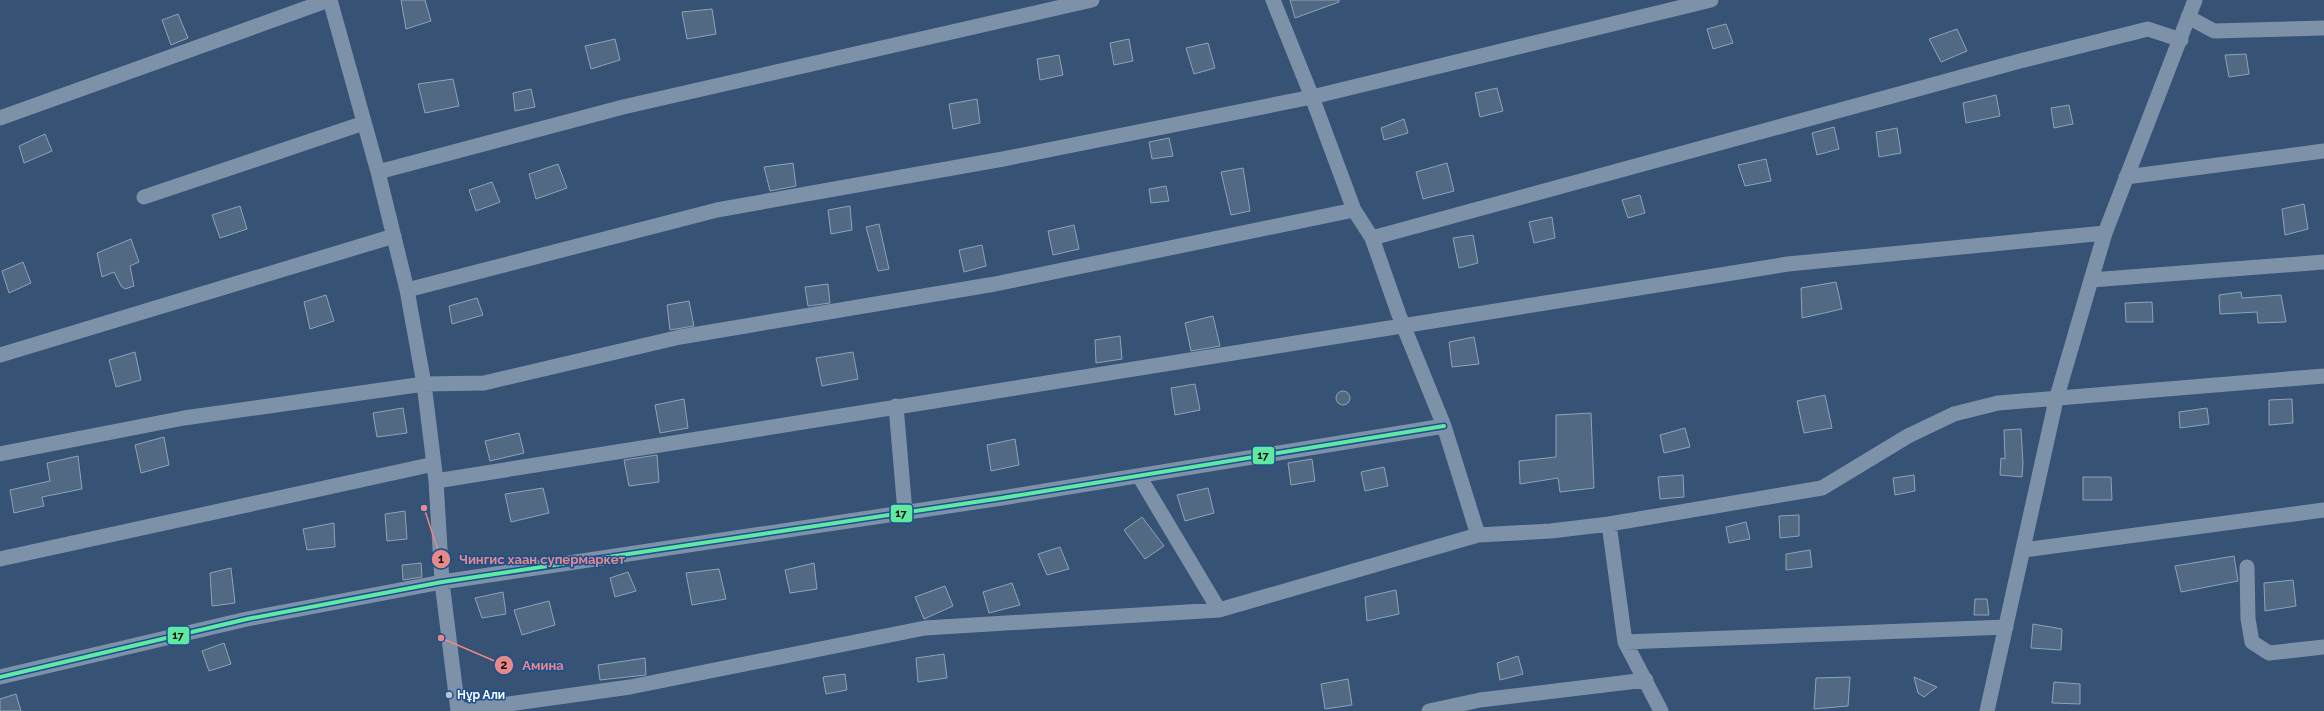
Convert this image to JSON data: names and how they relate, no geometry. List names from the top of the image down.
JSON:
{
  "places": ["Чингис хаан супермаркет", "Амина", "Нұр Али"],
  "lines": ["transit line 17"]
}
